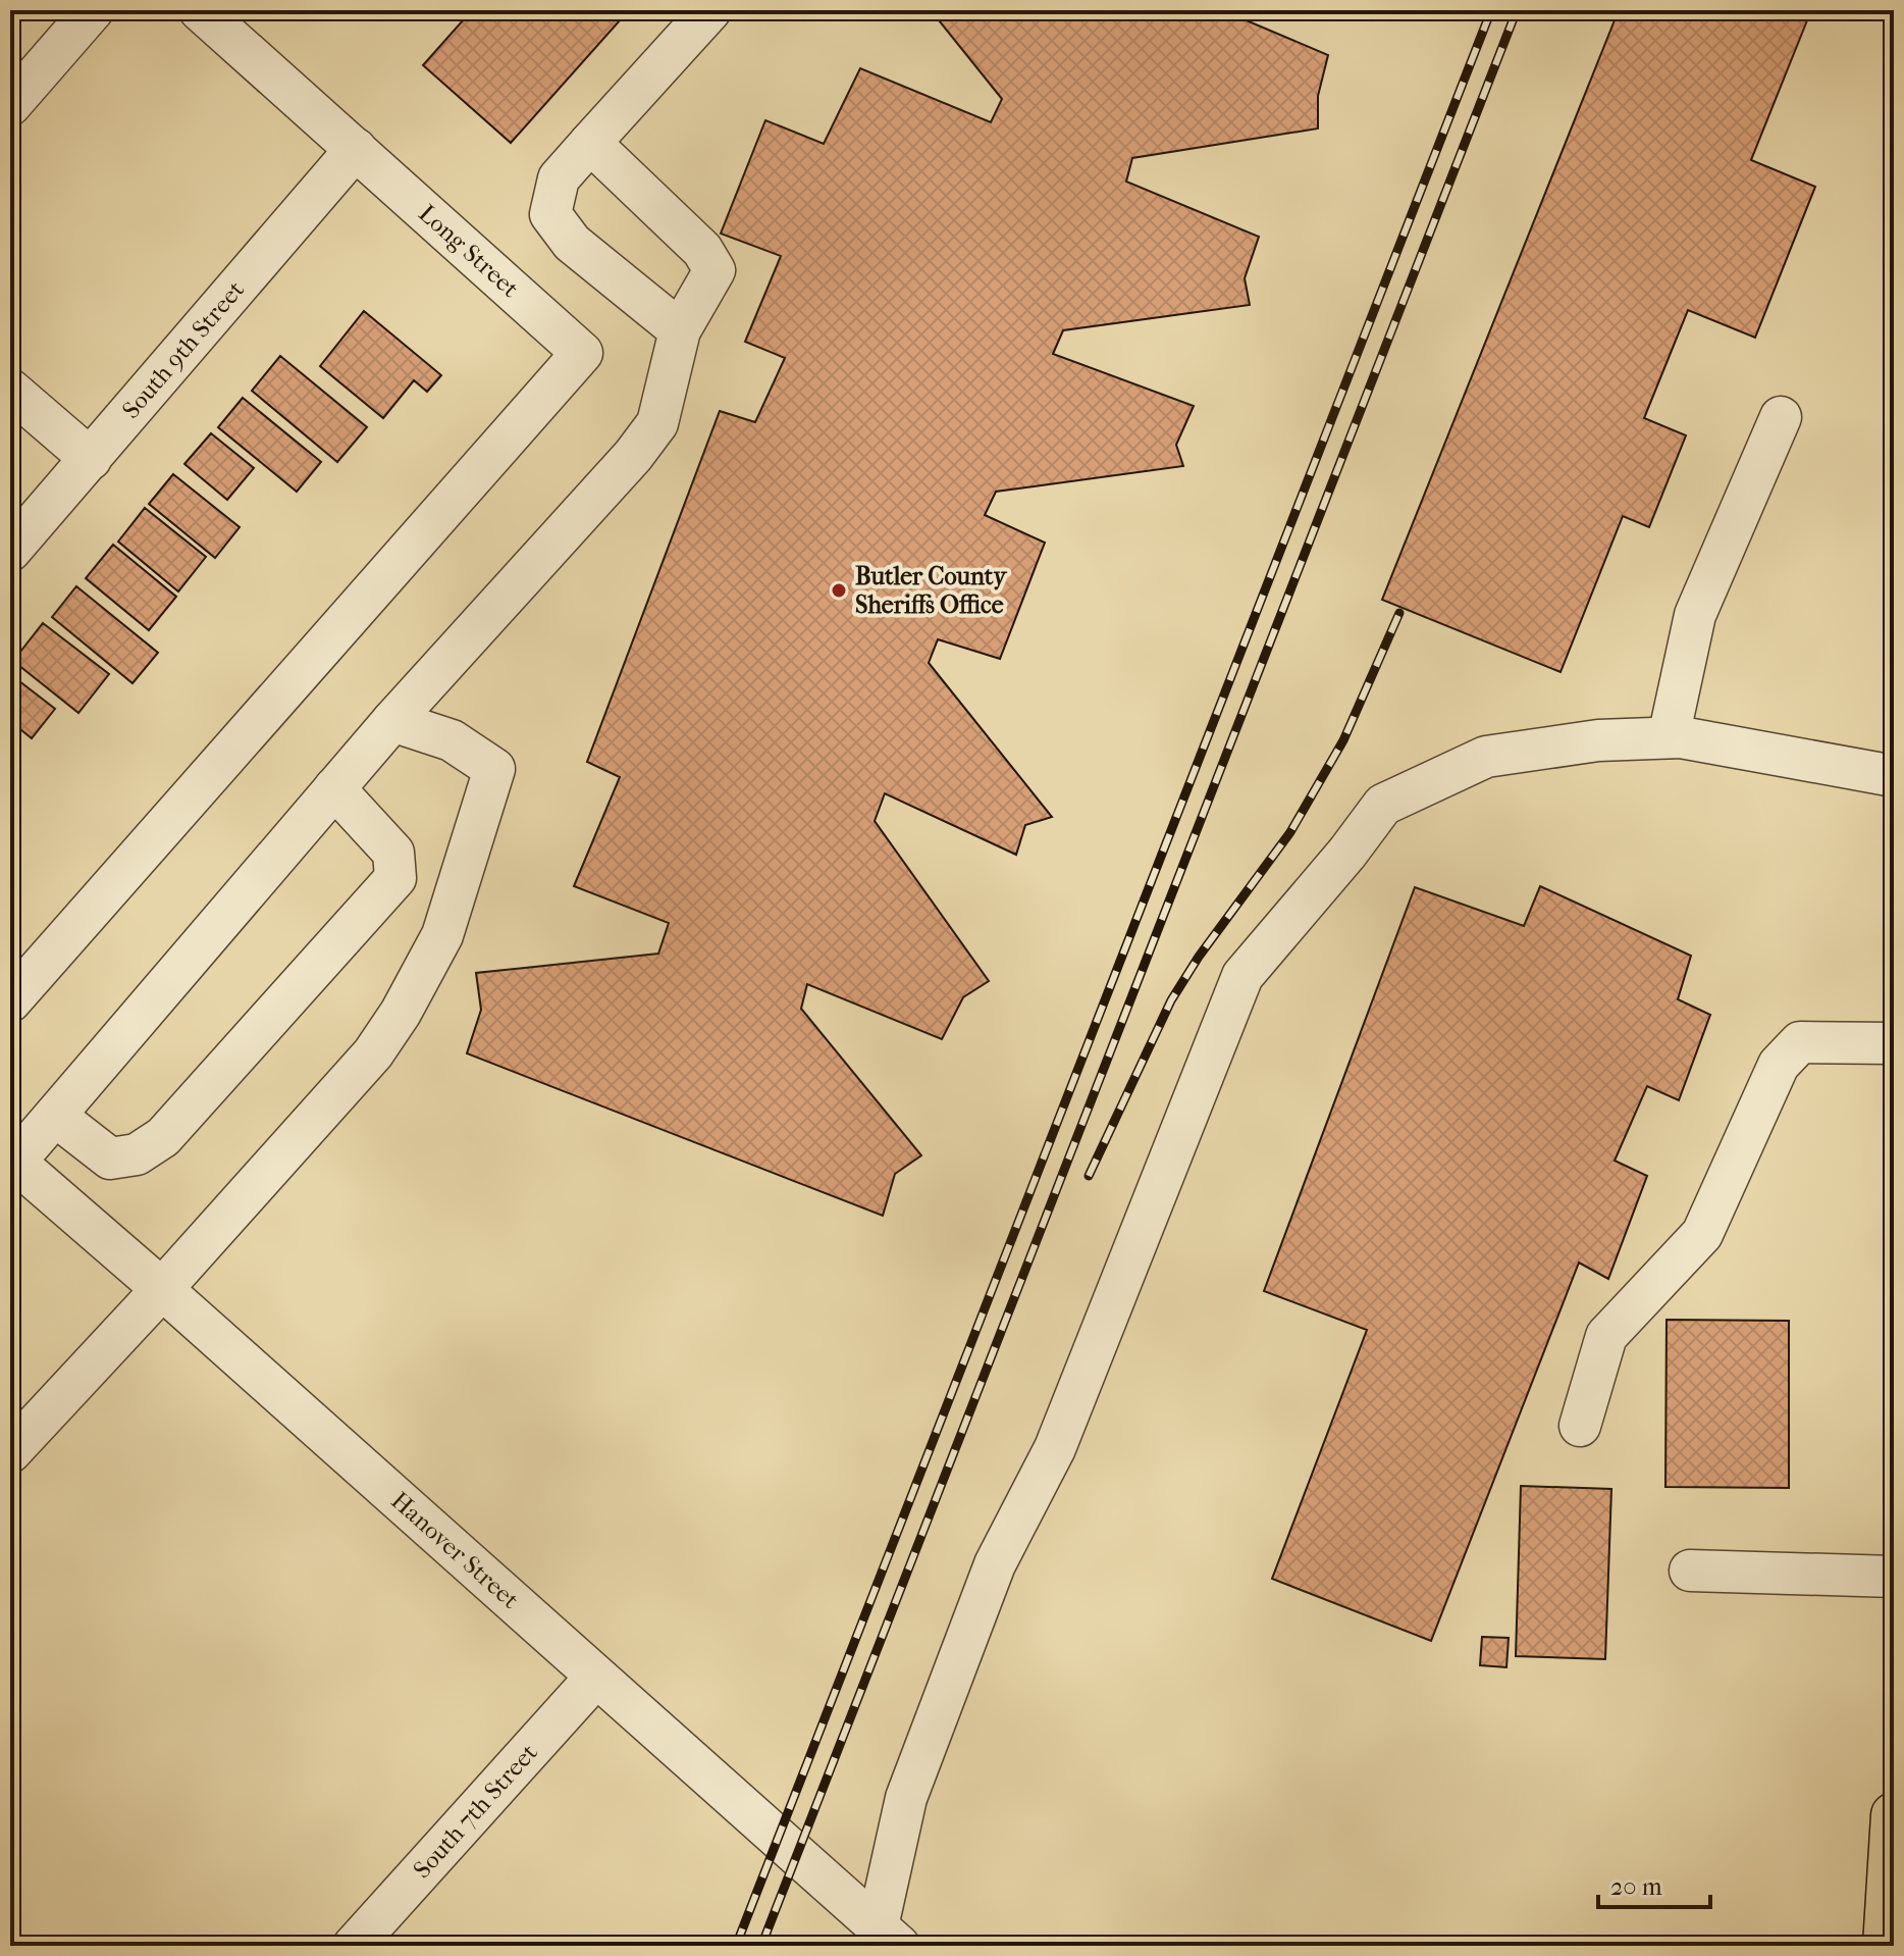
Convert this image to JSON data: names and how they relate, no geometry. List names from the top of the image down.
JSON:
{
  "streets": {
    "street": [
      "Long Street",
      "South 9th Street",
      "Hanover Street",
      "South 7th Street"
    ]
  },
  "crossings": [
    ["Long Street", "South 9th Street"],
    ["Hanover Street", "South 7th Street"]
  ],
  "places": ["Butler County Sheriffs Office"],
  "scale_bar": "20 m"
}
